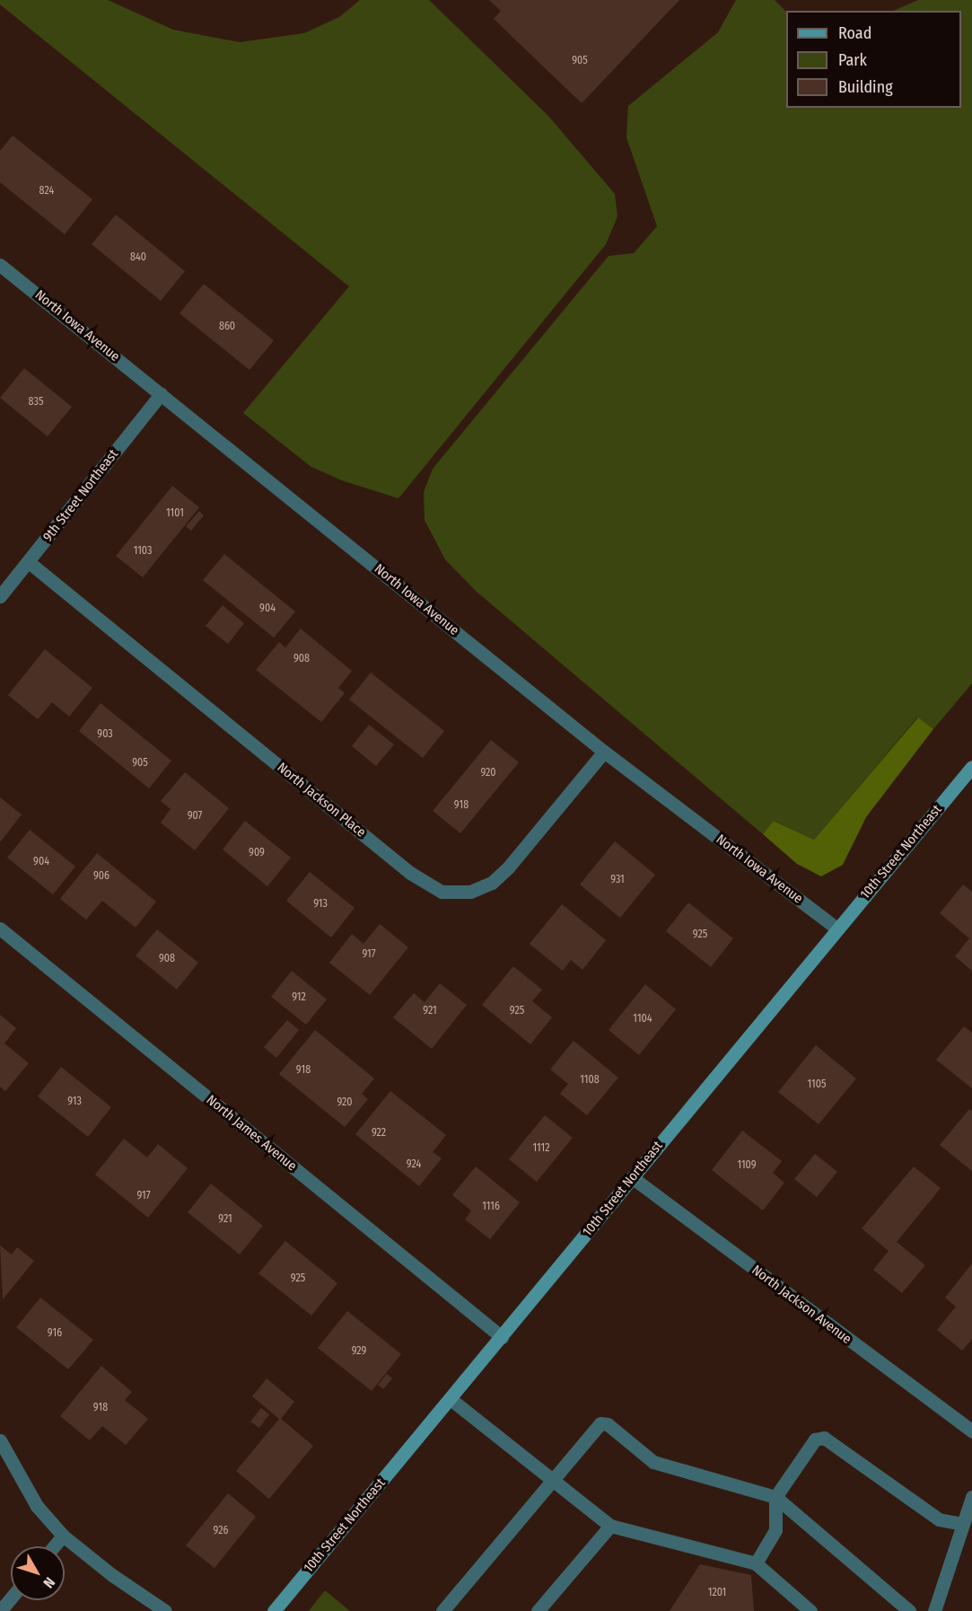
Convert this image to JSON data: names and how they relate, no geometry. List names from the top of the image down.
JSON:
{
  "streets": {
    "main road": ["10th Street Northeast"],
    "street": [
      "North Iowa Avenue",
      "9th Street Northeast",
      "North Jackson Place",
      "North James Avenue",
      "North Jackson Avenue"
    ]
  },
  "crossings": [
    ["North Iowa Avenue", "9th Street Northeast"],
    ["North Iowa Avenue", "North Jackson Place"],
    ["North Iowa Avenue", "10th Street Northeast"],
    ["9th Street Northeast", "North Jackson Place"],
    ["10th Street Northeast", "North James Avenue"],
    ["10th Street Northeast", "North Jackson Avenue"]
  ],
  "house_numbers": [
    "905",
    "824",
    "840",
    "860",
    "835",
    "1101",
    "1103",
    "904",
    "908",
    "903",
    "905",
    "920",
    "918",
    "907",
    "909",
    "904",
    "906",
    "931",
    "913",
    "925",
    "917",
    "908",
    "912",
    "921",
    "925",
    "1104",
    "918",
    "1108",
    "1105",
    "913",
    "920",
    "922",
    "1112",
    "924",
    "1109",
    "917",
    "1116",
    "921",
    "925",
    "916",
    "929",
    "918",
    "926",
    "1201"
  ],
  "legend": ["Road", "Park", "Building"],
  "north": "bottom right"
}
